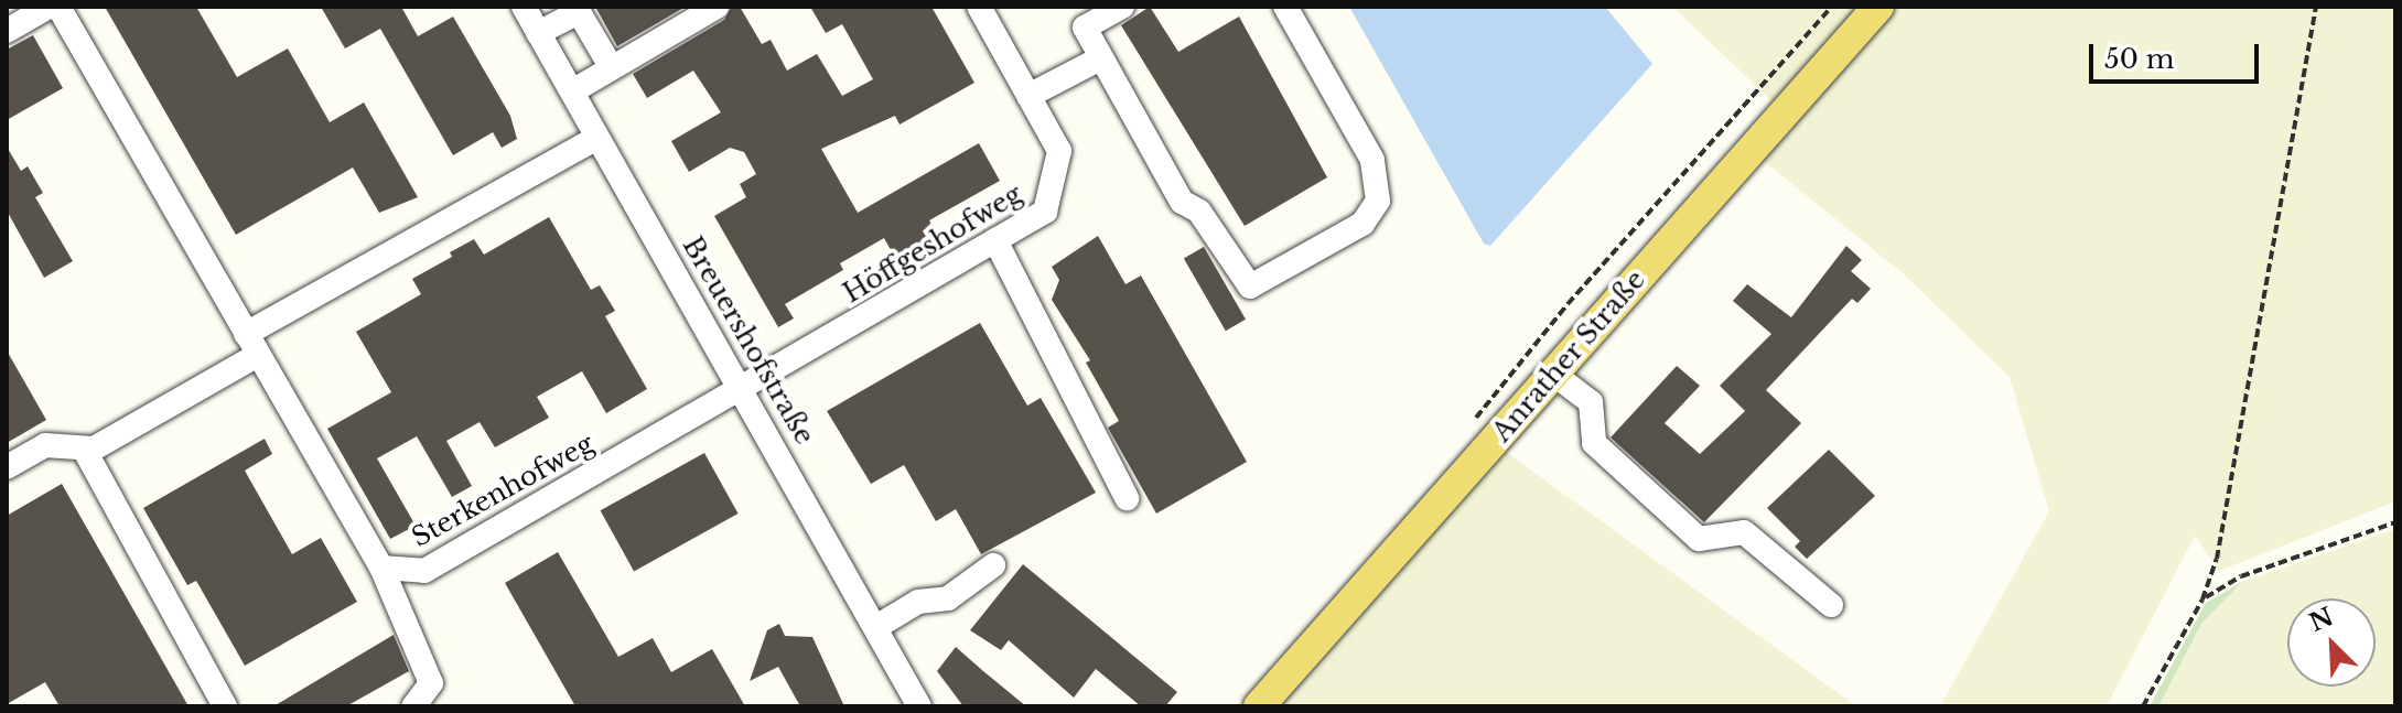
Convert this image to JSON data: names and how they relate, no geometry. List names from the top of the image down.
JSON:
{
  "streets": {
    "main road": ["Anrather Straße"],
    "street": ["Höffgeshofweg", "Breuershofstraße", "Sterkenhofweg"]
  },
  "crossings": [
    ["Höffgeshofweg", "Breuershofstraße"],
    ["Höffgeshofweg", "Sterkenhofweg"],
    ["Breuershofstraße", "Sterkenhofweg"]
  ],
  "scale_bar": "50 m",
  "north": "top left"
}
